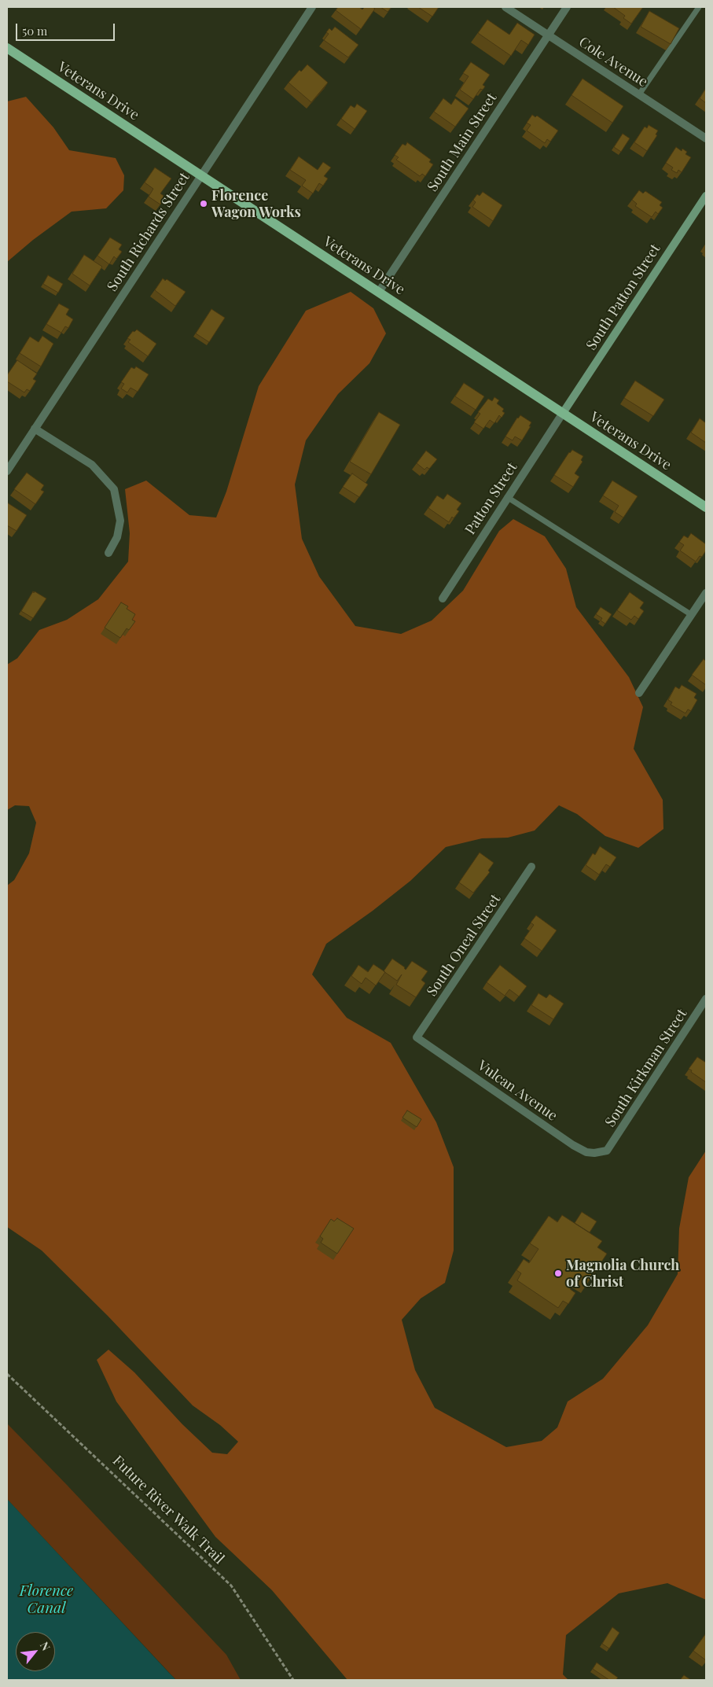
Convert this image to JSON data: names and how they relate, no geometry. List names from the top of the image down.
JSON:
{
  "streets": {
    "main road": ["Veterans Drive"],
    "street": [
      "Cole Avenue",
      "South Main Street",
      "South Richards Street",
      "South Patton Street",
      "Patton Street",
      "South Oneal Street",
      "South Kirkman Street",
      "Vulcan Avenue"
    ],
    "path": ["Future River Walk Trail"]
  },
  "crossings": [
    ["Cole Avenue", "South Main Street"],
    ["Veterans Drive", "South Main Street"],
    ["Veterans Drive", "South Richards Street"],
    ["Veterans Drive", "South Patton Street"],
    ["Veterans Drive", "Patton Street"],
    ["South Patton Street", "Patton Street"],
    ["South Oneal Street", "Vulcan Avenue"],
    ["South Kirkman Street", "Vulcan Avenue"]
  ],
  "water": ["Florence Canal"],
  "places": ["Florence Wagon Works", "Magnolia Church of Christ"],
  "scale_bar": "50 m",
  "north": "top right"
}
